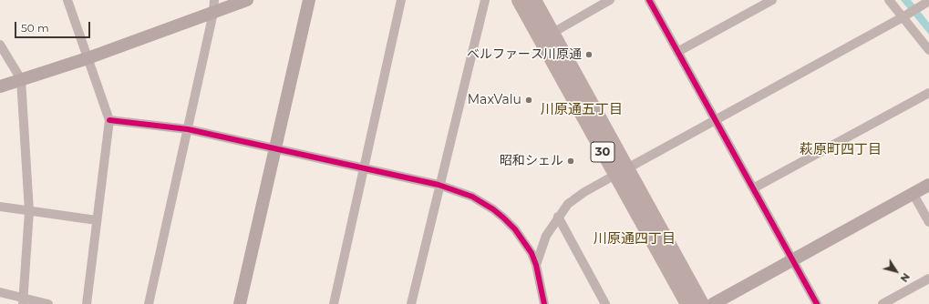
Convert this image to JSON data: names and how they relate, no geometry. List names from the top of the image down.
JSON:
{
  "streets": {
    "main road": ["30"]
  },
  "districts": ["川原通五丁目", "萩原町四丁目", "川原通四丁目"],
  "places": ["ベルファース川原通", "MaxValu", "昭和シェル"],
  "scale_bar": "50 m",
  "north": "bottom right"
}
